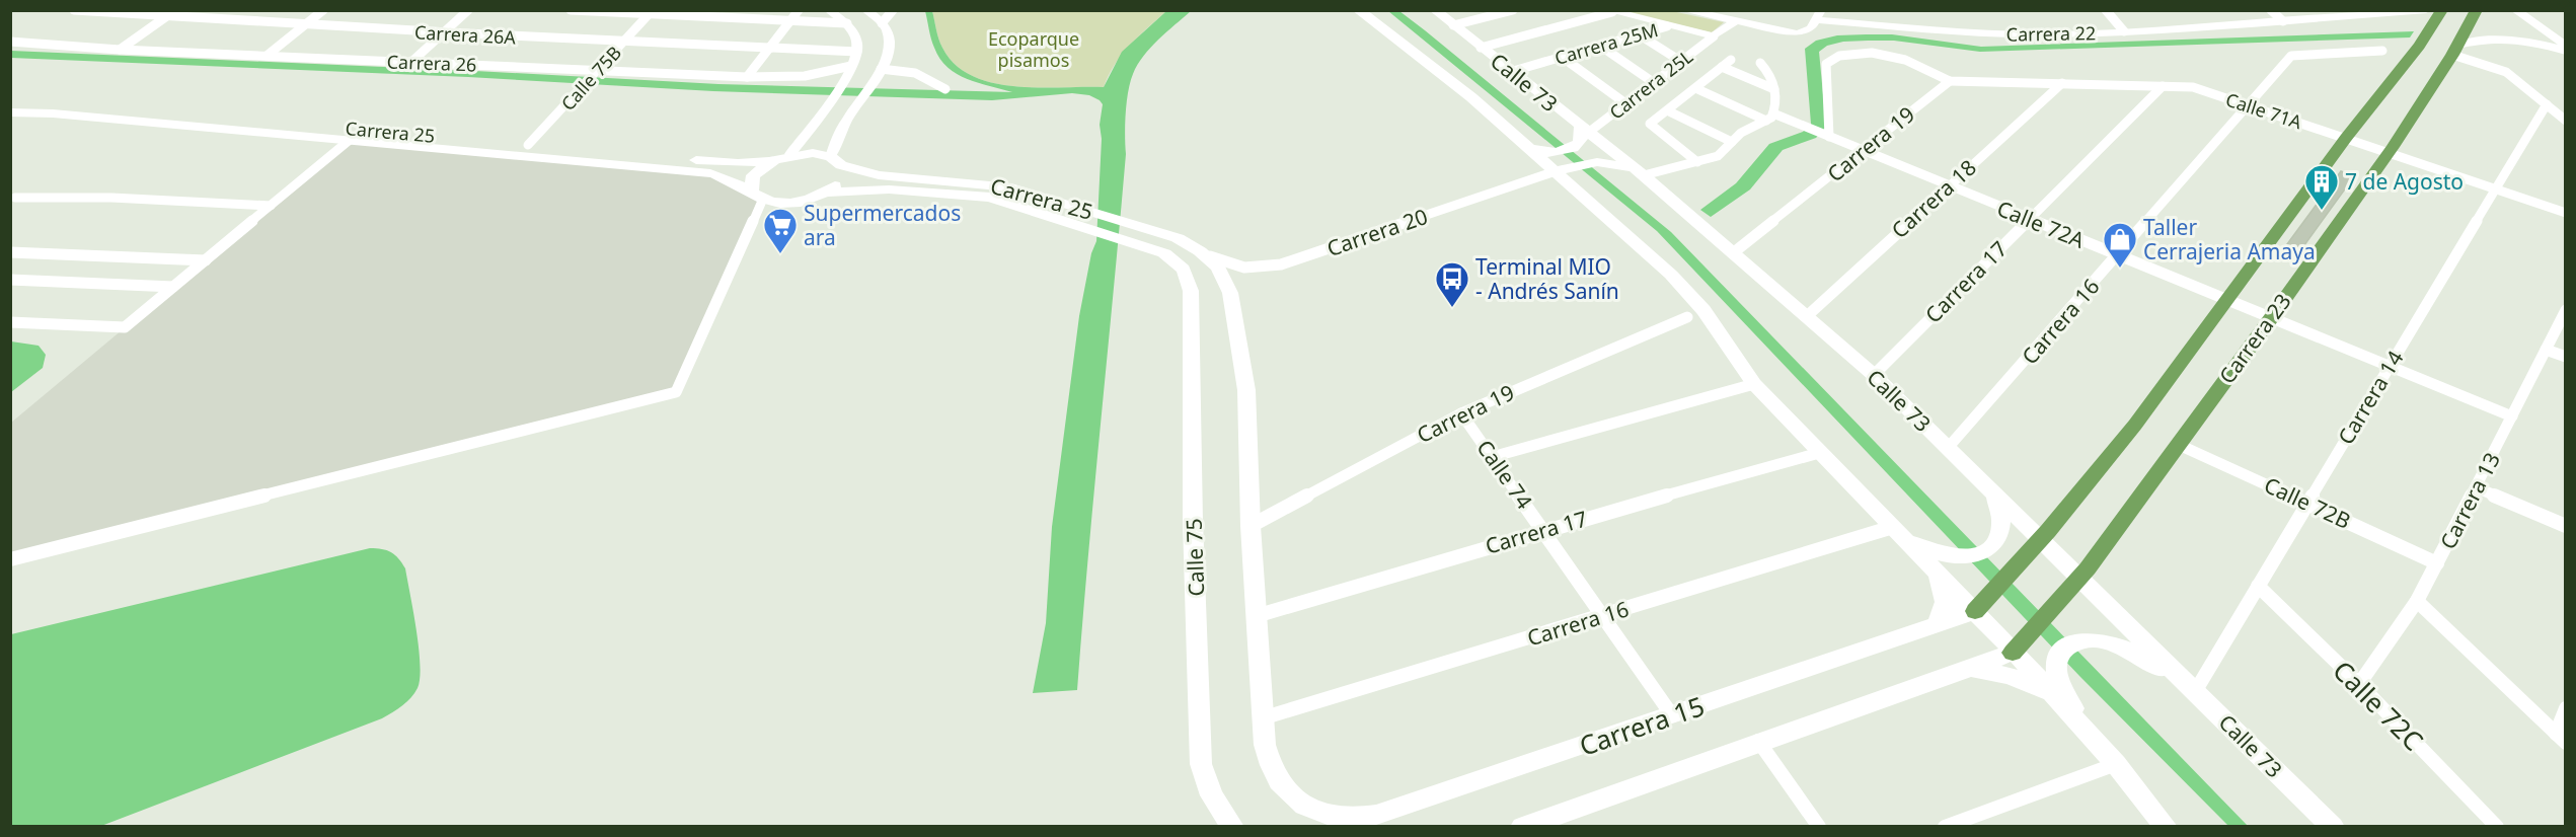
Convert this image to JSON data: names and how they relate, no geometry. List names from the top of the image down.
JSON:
{
  "streets": {
    "main road": [
      "Calle 73",
      "Carrera 25",
      "Carrera 23",
      "Calle 75",
      "Carrera 15"
    ],
    "street": [
      "Carrera 22",
      "Carrera 26A",
      "Carrera 25M",
      "Carrera 26",
      "Calle 75B",
      "Carrera 25L",
      "Calle 71A",
      "Carrera 19",
      "Carrera 18",
      "Calle 72A",
      "Carrera 20",
      "Carrera 17",
      "Carrera 16",
      "Carrera 14",
      "Calle 74",
      "Carrera 13",
      "Calle 72B",
      "Calle 72C"
    ]
  },
  "crossings": [
    ["Carrera 26A", "Calle 75B"],
    ["Carrera 25M", "Calle 73"],
    ["Carrera 26", "Calle 75B"],
    ["Calle 75B", "Carrera 25"],
    ["Calle 73", "Carrera 25L"],
    ["Calle 73", "Carrera 19"],
    ["Calle 73", "Carrera 18"],
    ["Calle 73", "Carrera 17"],
    ["Calle 73", "Carrera 16"],
    ["Calle 73", "Carrera 23"],
    ["Calle 73", "Carrera 14"],
    ["Calle 71A", "Carrera 19"],
    ["Calle 71A", "Carrera 18"],
    ["Calle 71A", "Carrera 17"],
    ["Calle 71A", "Carrera 16"],
    ["Calle 71A", "Carrera 23"],
    ["Calle 71A", "Carrera 14"],
    ["Carrera 25", "Carrera 19"],
    ["Carrera 25", "Carrera 20"],
    ["Carrera 25", "Calle 75"],
    ["Carrera 19", "Calle 72A"],
    ["Carrera 19", "Calle 74"],
    ["Carrera 18", "Calle 72A"],
    ["Calle 72A", "Carrera 17"],
    ["Calle 72A", "Carrera 16"],
    ["Calle 72A", "Carrera 23"],
    ["Calle 72A", "Carrera 14"],
    ["Calle 72A", "Carrera 13"],
    ["Carrera 17", "Calle 74"],
    ["Carrera 16", "Calle 74"],
    ["Carrera 16", "Carrera 15"],
    ["Carrera 23", "Calle 72B"],
    ["Carrera 23", "Carrera 15"],
    ["Carrera 14", "Calle 72B"],
    ["Carrera 14", "Calle 72C"],
    ["Calle 74", "Carrera 15"],
    ["Carrera 13", "Calle 72B"],
    ["Carrera 13", "Calle 72C"]
  ],
  "parks": ["Ecoparque pisamos"],
  "places": {
    "building": ["7 de Agosto"],
    "supermarket": ["Supermercados ara"],
    "shop": ["Taller Cerrajeria Amaya"],
    "bus stop": ["Terminal MIO - Andrés Sanín"]
  }
}
